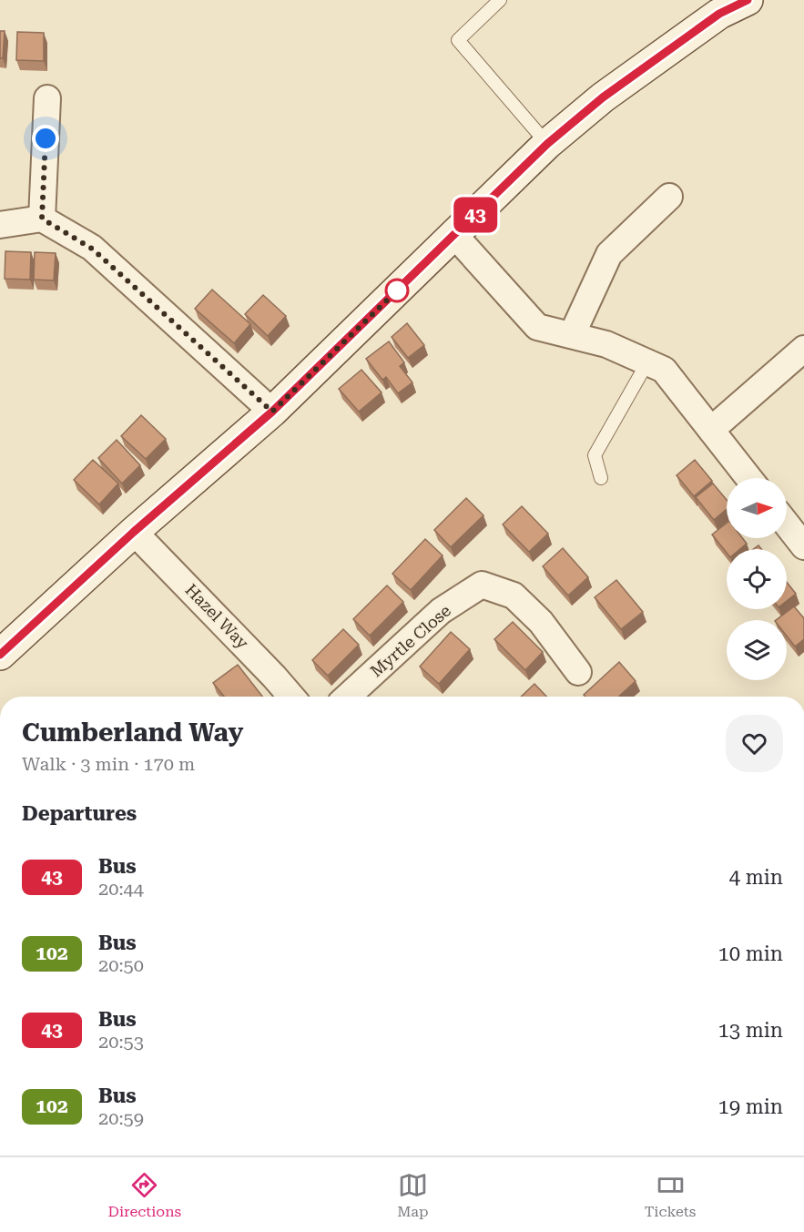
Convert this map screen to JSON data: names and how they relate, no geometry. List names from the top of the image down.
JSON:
{
  "streets": {
    "street": ["Hazel Way", "Myrtle Close"]
  },
  "lines": ["bus line 43"],
  "north": "right",
  "page": {
    "on_map": "43",
    "heading": [
      ["Cumberland Way", "Walk · 3 min · 170 m"],
      "Departures"
    ],
    "list": [
      {
        "mark": "43",
        "name": "Bus",
        "note": "20:44",
        "value": "4 min"
      },
      {
        "mark": "102",
        "name": "Bus",
        "note": "20:50",
        "value": "10 min"
      },
      {
        "mark": "43",
        "name": "Bus",
        "note": "20:53",
        "value": "13 min"
      },
      {
        "mark": "102",
        "name": "Bus",
        "note": "20:59",
        "value": "19 min"
      }
    ],
    "tabs": ["Directions", "Map", "Tickets"]
  }
}
